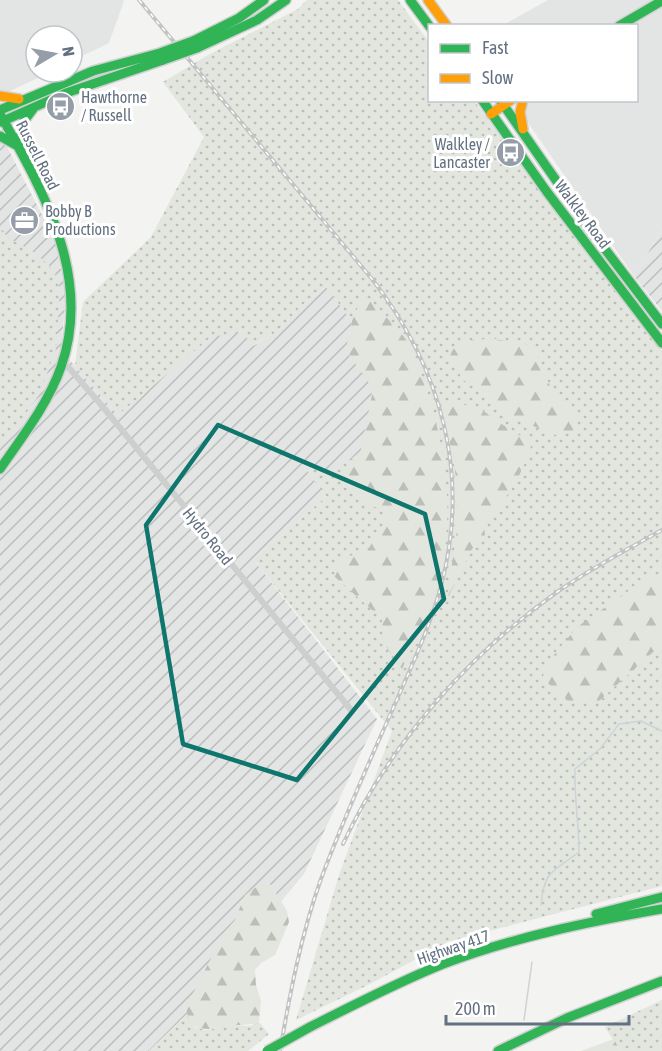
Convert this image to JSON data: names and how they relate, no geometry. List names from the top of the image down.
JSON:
{
  "streets": {
    "main road": ["Russell Road", "Walkley Road", "Highway 417"],
    "street": ["Hydro Road"]
  },
  "crossings": [
    ["Russell Road", "Hydro Road"]
  ],
  "places": {
    "bus stop": ["Hawthorne / Russell", "Walkley / Lancaster"],
    "office": ["Bobby B Productions"]
  },
  "legend": ["Fast", "Slow"],
  "scale_bar": "200 m",
  "north": "right"
}
